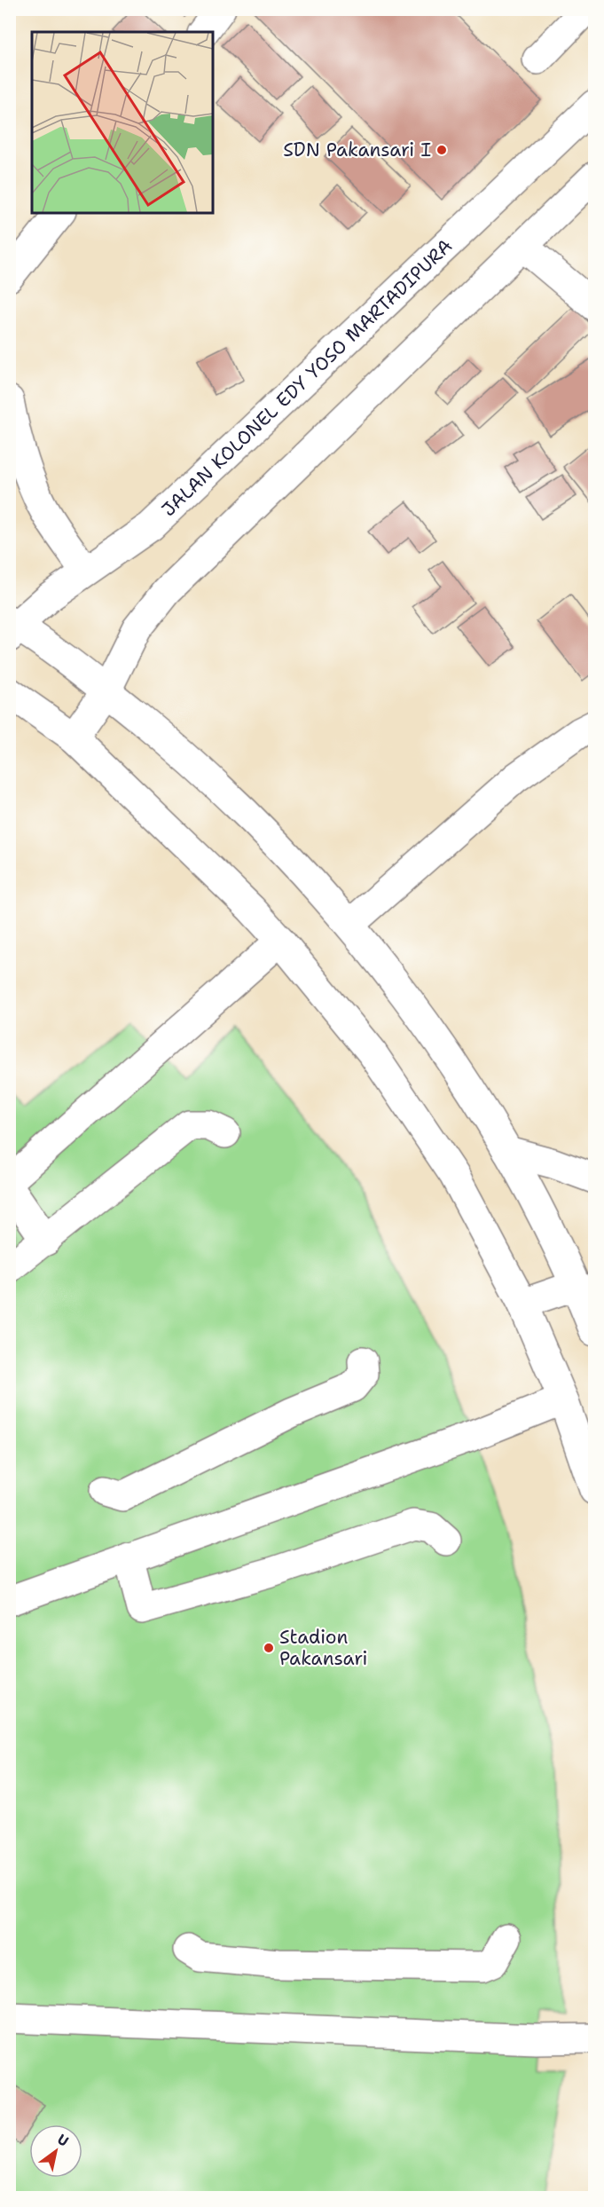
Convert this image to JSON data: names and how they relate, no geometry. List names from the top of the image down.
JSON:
{
  "streets": {
    "main road": ["JALAN KOLONEL EDY YOSO MARTADIPURA"]
  },
  "places": ["SDN Pakansari I", "Stadion Pakansari"],
  "north": "top right"
}
